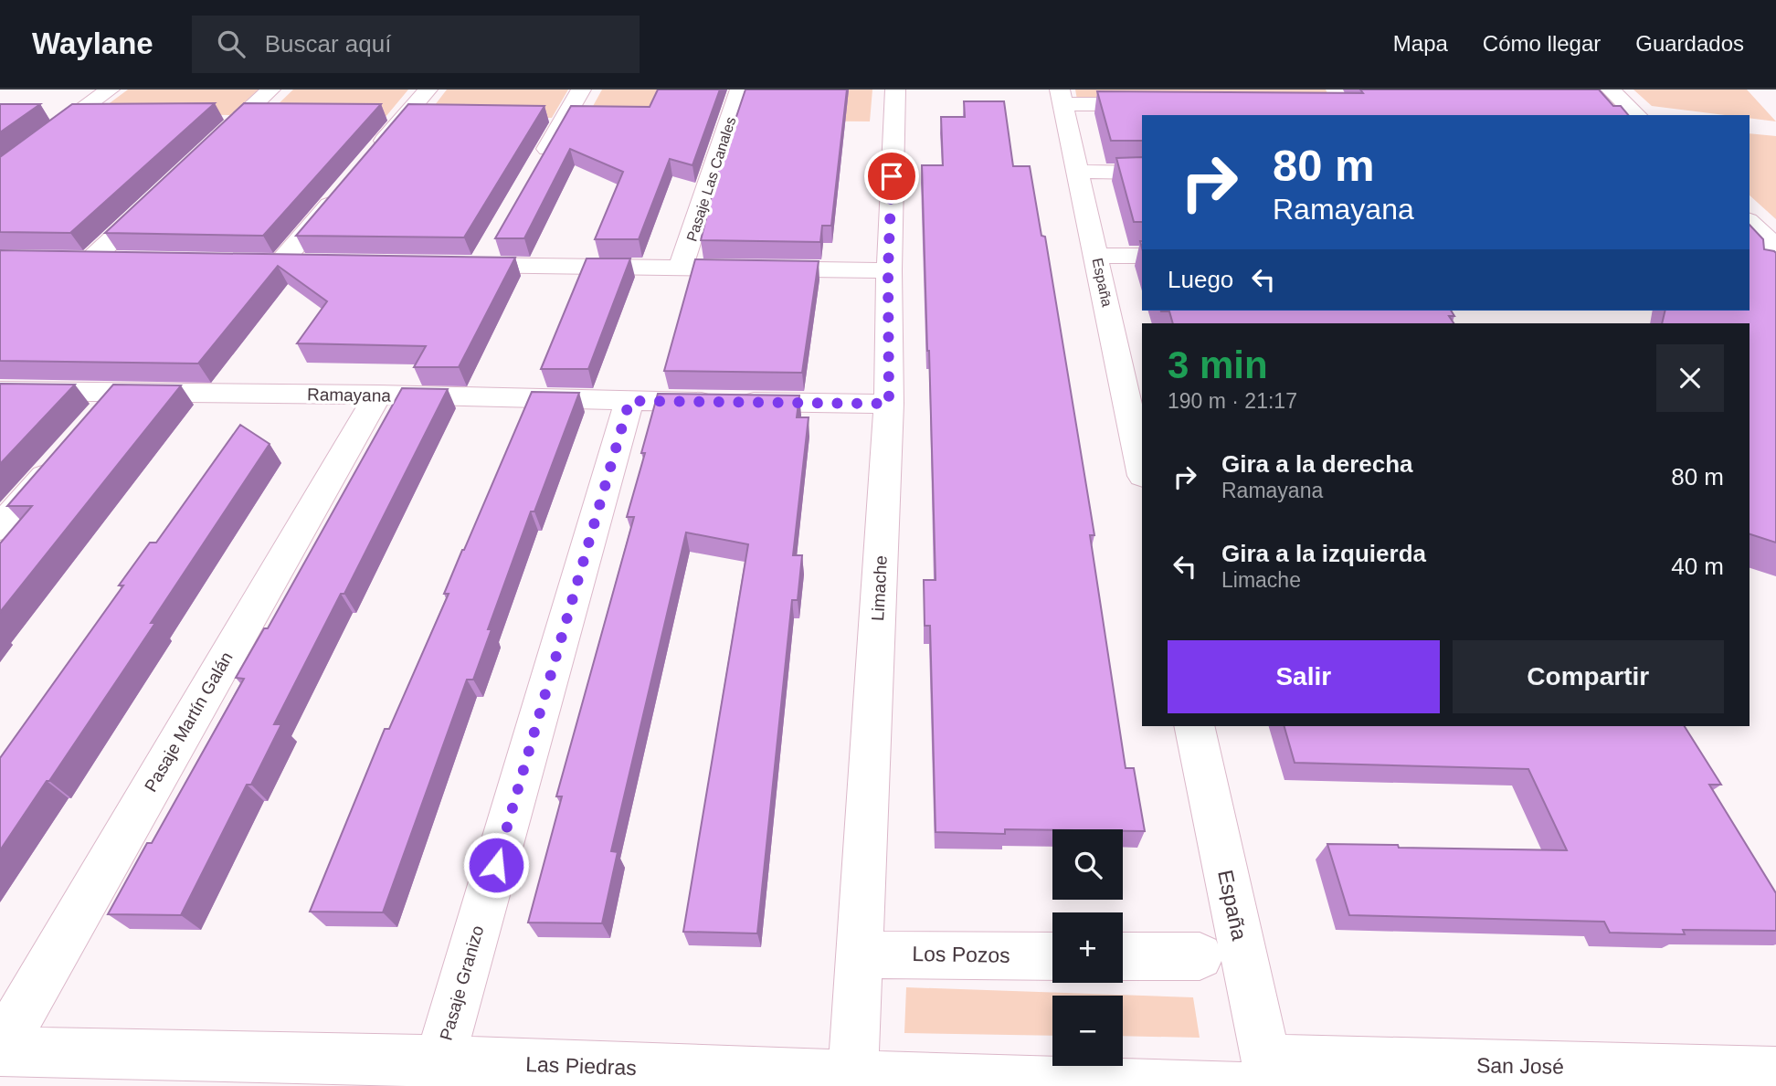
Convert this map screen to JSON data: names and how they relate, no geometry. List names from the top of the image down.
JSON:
{
  "streets": {
    "street": [
      "Pasaje Las Canales",
      "España",
      "Ramayana",
      "Limache",
      "Pasaje Martín Galán",
      "Los Pozos",
      "Pasaje Granizo",
      "Las Piedras",
      "San José"
    ]
  },
  "crossings": [
    ["España", "Las Piedras"],
    ["España", "San José"],
    ["Ramayana", "Limache"],
    ["Ramayana", "Pasaje Martín Galán"],
    ["Ramayana", "Pasaje Granizo"],
    ["Limache", "Los Pozos"],
    ["Limache", "Las Piedras"],
    ["Pasaje Martín Galán", "Las Piedras"],
    ["Pasaje Granizo", "Las Piedras"],
    ["Las Piedras", "San José"]
  ],
  "page": {
    "header": "Waylane",
    "search": "Buscar aquí",
    "nav": ["Mapa", "Cómo llegar", "Guardados"],
    "turn": ["80 m", "Ramayana"],
    "then": "Luego",
    "heading": ["3 min", "190 m · 21:17"],
    "list": [
      {
        "name": "Gira a la derecha",
        "note": "Ramayana",
        "value": "80 m"
      },
      {
        "name": "Gira a la izquierda",
        "note": "Limache",
        "value": "40 m"
      }
    ],
    "buttons": ["Salir", "Compartir"],
    "map_buttons": ["+", "−"]
  }
}
